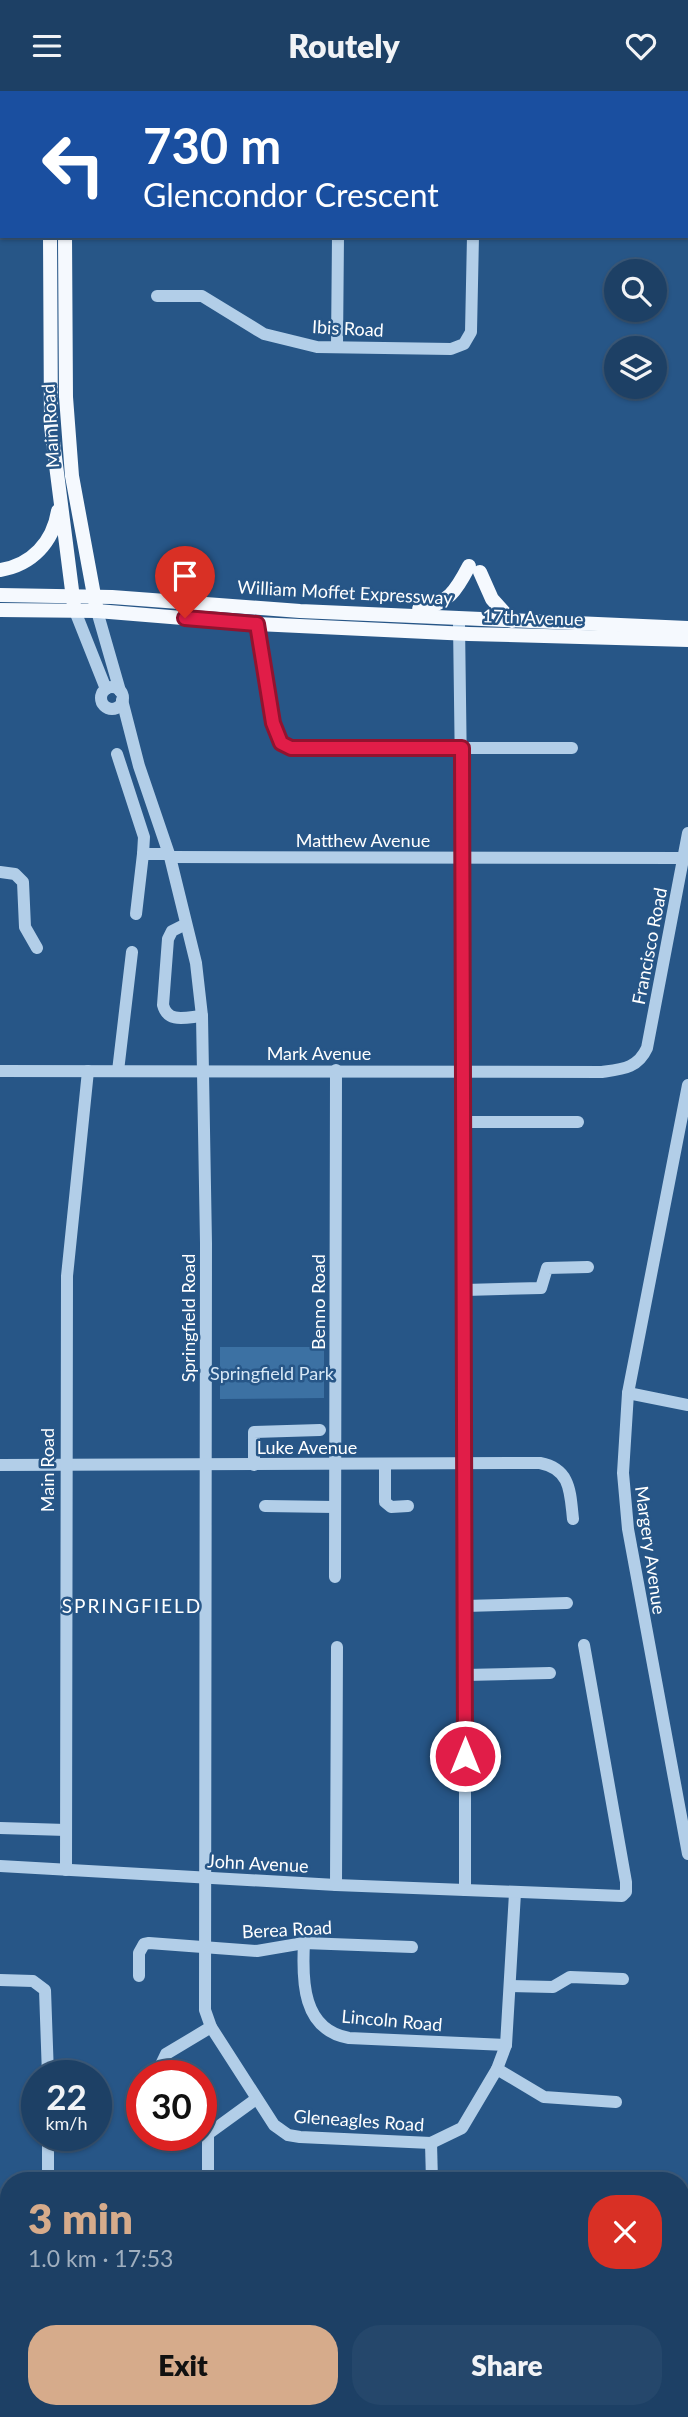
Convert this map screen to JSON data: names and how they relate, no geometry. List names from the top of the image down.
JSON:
{
  "streets": {
    "main road": ["Main Road", "William Moffet Expressway", "17th Avenue"],
    "street": [
      "Ibis Road",
      "Matthew Avenue",
      "Francisco Road",
      "Mark Avenue",
      "Benno Road",
      "Springfield Road",
      "Luke Avenue",
      "Margery Avenue",
      "John Avenue",
      "Berea Road",
      "Lincoln Road",
      "Gleneagles Road"
    ]
  },
  "crossings": [
    ["Main Road", "William Moffet Expressway"],
    ["Main Road", "17th Avenue"],
    ["Main Road", "Mark Avenue"],
    ["Main Road", "Springfield Road"],
    ["Main Road", "Luke Avenue"],
    ["Main Road", "John Avenue"],
    ["William Moffet Expressway", "17th Avenue"],
    ["William Moffet Expressway", "Springfield Road"],
    ["17th Avenue", "Springfield Road"],
    ["Matthew Avenue", "Francisco Road"],
    ["Matthew Avenue", "Springfield Road"],
    ["Francisco Road", "Mark Avenue"],
    ["Mark Avenue", "Benno Road"],
    ["Mark Avenue", "Springfield Road"],
    ["Benno Road", "Luke Avenue"],
    ["Springfield Road", "Luke Avenue"],
    ["Springfield Road", "John Avenue"],
    ["Springfield Road", "Gleneagles Road"],
    ["John Avenue", "Gleneagles Road"],
    ["Berea Road", "Lincoln Road"],
    ["Berea Road", "Gleneagles Road"],
    ["Lincoln Road", "Gleneagles Road"]
  ],
  "districts": ["SPRINGFIELD"],
  "parks": ["Springfield Park"],
  "page": {
    "header": "Routely",
    "turn": ["730 m", "Glencondor Crescent"],
    "speed": "22 km/h",
    "limit": "30",
    "heading": ["3 min", "1.0 km · 17:53"],
    "buttons": ["Exit", "Share"]
  }
}
